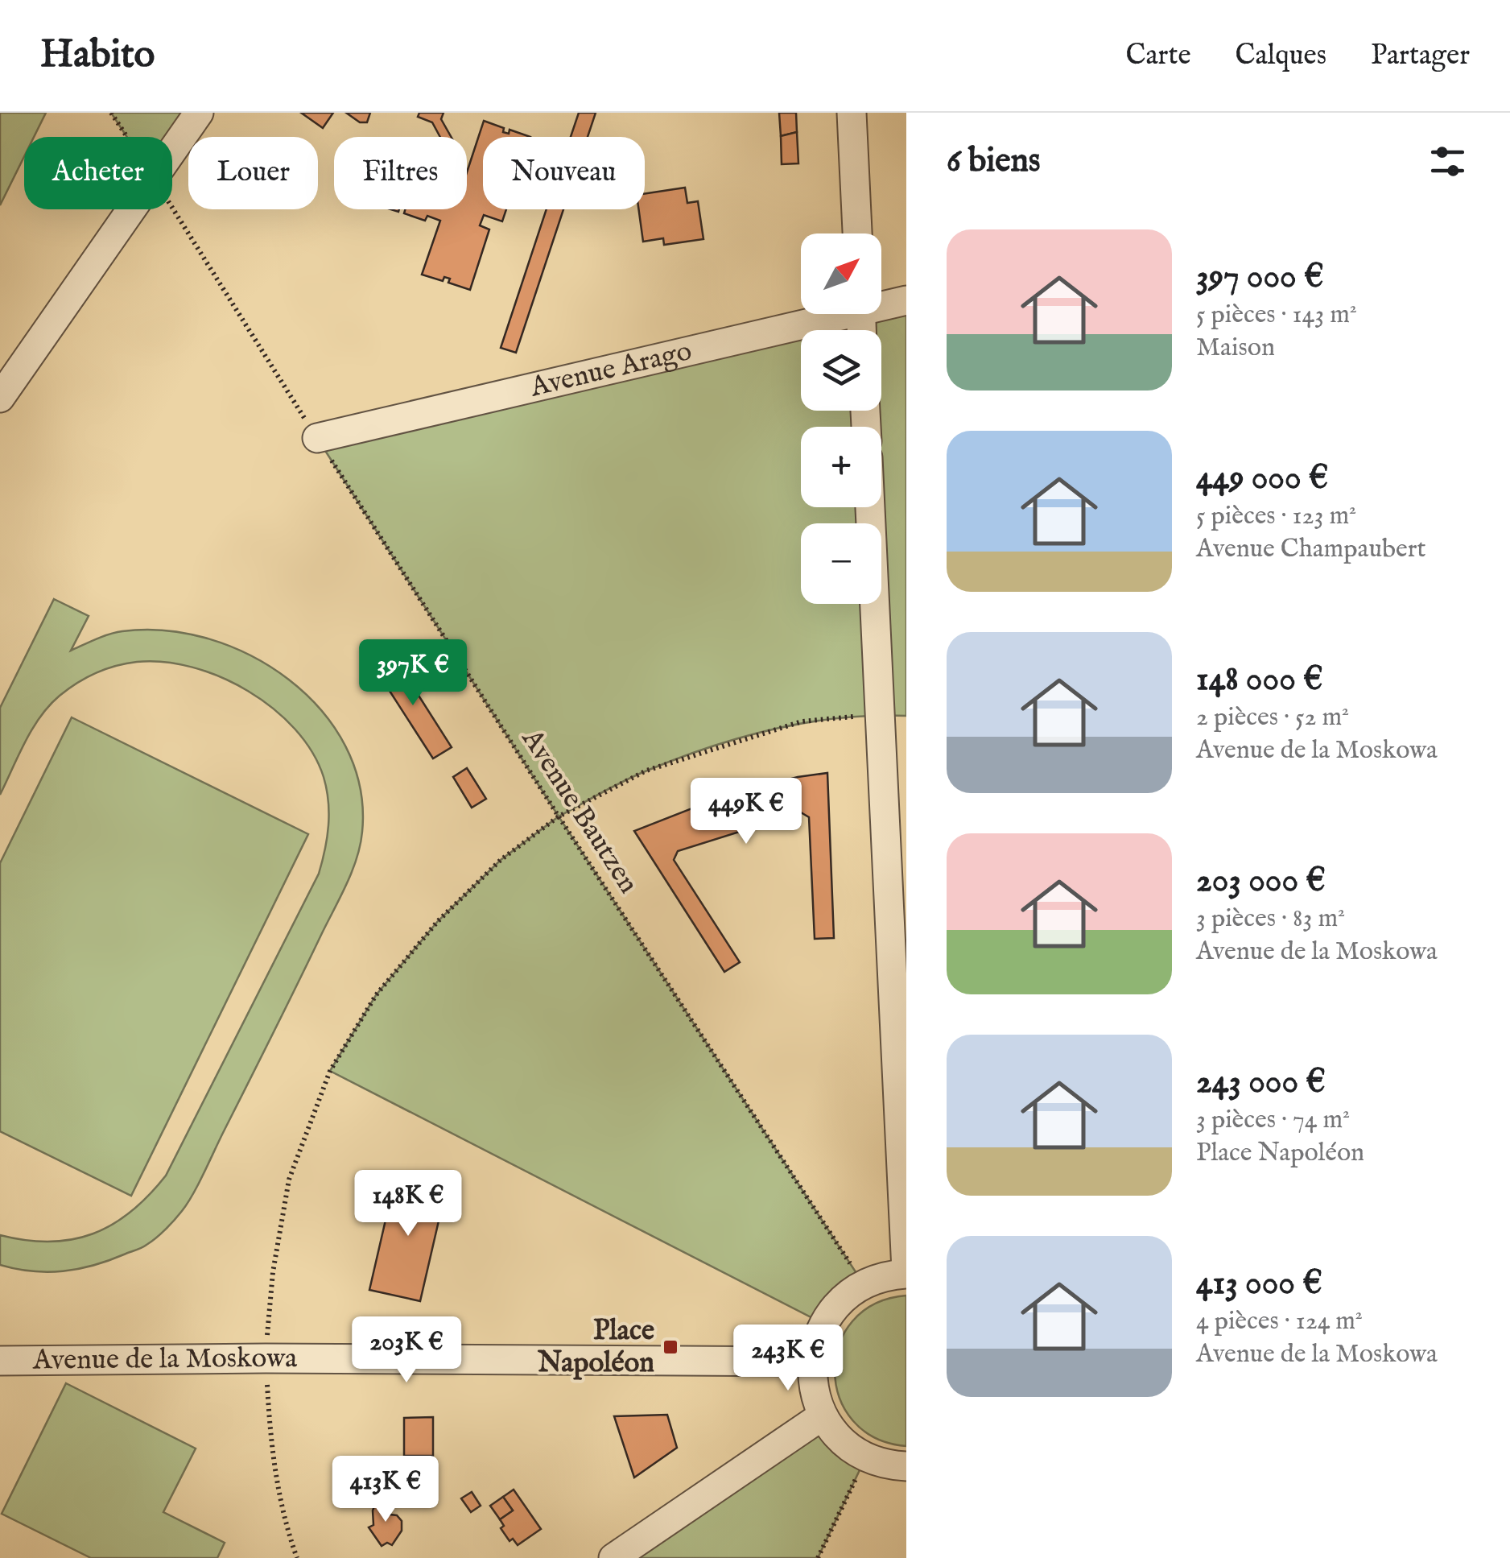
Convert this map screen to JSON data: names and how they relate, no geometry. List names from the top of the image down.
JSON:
{
  "streets": {
    "street": ["Avenue Arago", "Avenue de la Moskowa"],
    "path": ["Avenue Bautzen"]
  },
  "crossings": [
    ["Avenue Arago", "Avenue Bautzen"]
  ],
  "places": {
    "transit": ["Place Napoléon"]
  },
  "north": "top right",
  "page": {
    "header": "Habito",
    "nav": ["Carte", "Calques", "Partager"],
    "heading": "6 biens",
    "chip": [
      "Acheter",
      "Louer",
      "Filtres",
      "Nouveau"
    ],
    "list": [
      {
        "name": "397 000 €",
        "note": "5 pièces · 143 m² · Maison"
      },
      {
        "name": "449 000 €",
        "note": "5 pièces · 123 m² · Avenue Champaubert"
      },
      {
        "name": "148 000 €",
        "note": "2 pièces · 52 m² · Avenue de la Moskowa"
      },
      {
        "name": "203 000 €",
        "note": "3 pièces · 83 m² · Avenue de la Moskowa"
      },
      {
        "name": "243 000 €",
        "note": "3 pièces · 74 m² · Place Napoléon"
      },
      {
        "name": "413 000 €",
        "note": "4 pièces · 124 m² · Avenue de la Moskowa"
      }
    ],
    "map_buttons": ["+", "−"],
    "price": [
      "397K €",
      "449K €",
      "148K €",
      "203K €",
      "243K €",
      "413K €"
    ]
  }
}
